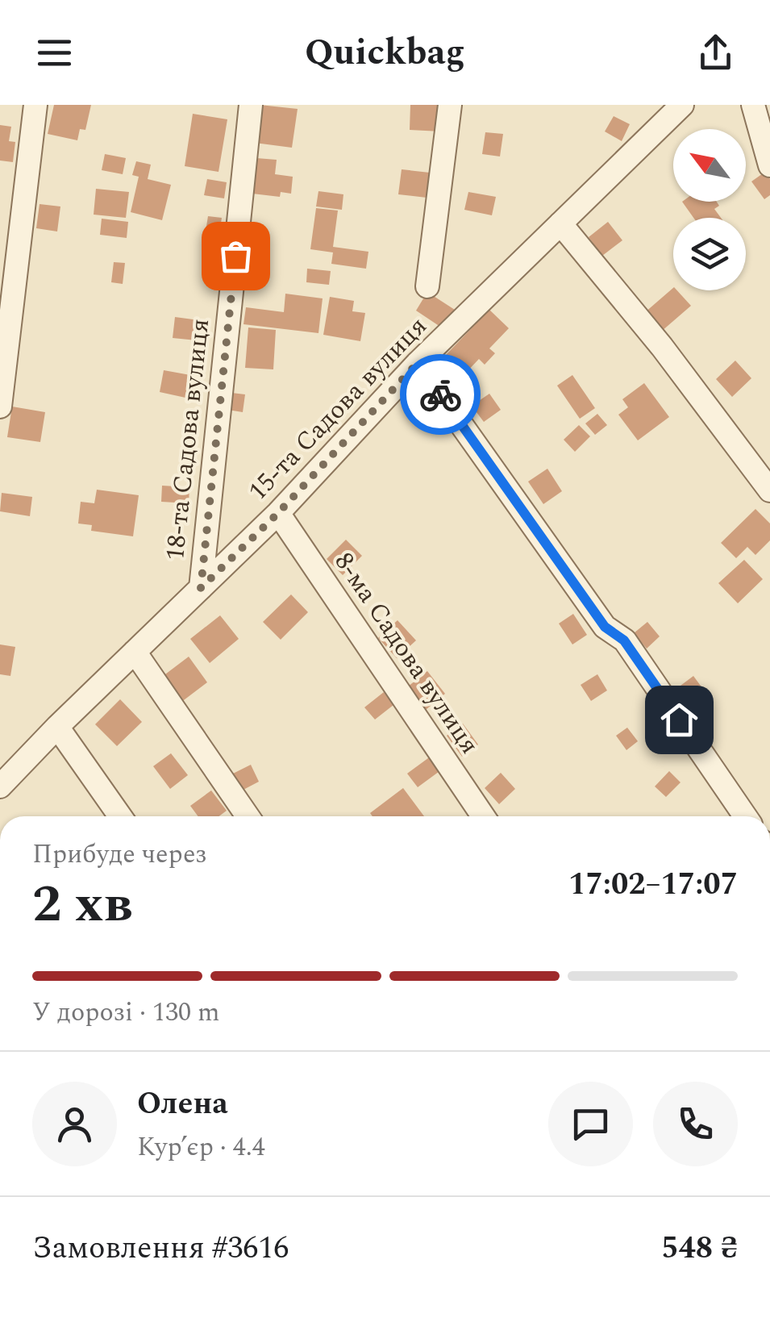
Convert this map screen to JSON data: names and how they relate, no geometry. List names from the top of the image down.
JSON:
{
  "streets": {
    "street": ["15-та Садова вулиця", "18-та Садова вулиця", "8-ма Садова вулиця"]
  },
  "crossings": [
    ["15-та Садова вулиця", "18-та Садова вулиця"],
    ["15-та Садова вулиця", "8-ма Садова вулиця"]
  ],
  "north": "top left",
  "page": {
    "header": "Quickbag",
    "heading": ["2 хв", "Прибуде через", "17:02–17:07"],
    "panel": [
      "Олена",
      "Кур’єр · 4.4",
      "Замовлення #3616",
      "548 ₴"
    ],
    "bar": "У дорозі · 130 m"
  }
}
